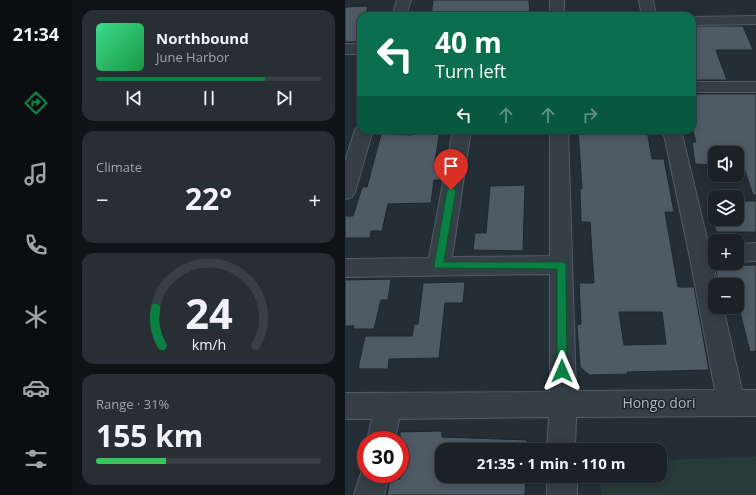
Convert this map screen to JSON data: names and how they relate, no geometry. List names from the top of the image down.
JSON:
{
  "streets": {
    "street": ["Hongo dori"]
  },
  "page": {
    "tabs": "21:34",
    "turn": ["40 m", "Turn left"],
    "song": ["Northbound", "June Harbor"],
    "tile": [
      "Climate",
      ["Range · 31%", "155 km"]
    ],
    "map_buttons": ["+", "−"],
    "heat": ["−", "22°", "+"],
    "limit": "30",
    "trip": "21:35 · 1 min · 110 m",
    "gauge": ["24", "km/h"]
  }
}
